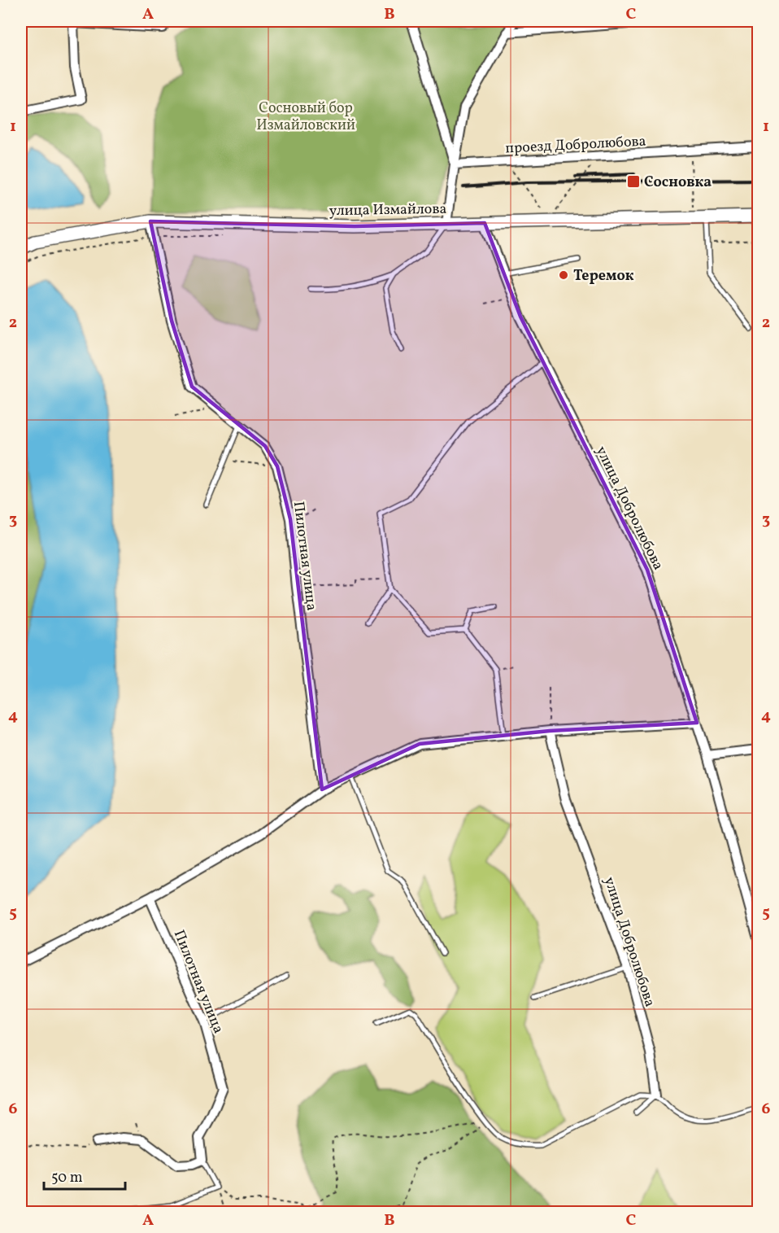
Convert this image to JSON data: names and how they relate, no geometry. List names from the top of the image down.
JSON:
{
  "streets": {
    "main road": ["улица Измайлова"],
    "street": ["проезд Добролюбова", "улица Добролюбова", "Пилотная улица"]
  },
  "crossings": [
    ["улица Измайлова", "улица Добролюбова"],
    ["улица Измайлова", "Пилотная улица"]
  ],
  "parks": ["Сосновый бор Измайловский"],
  "places": {
    "transit": ["Сосновка"],
    "other": ["Теремок"]
  },
  "scale_bar": "50 m",
  "grid": {
    "columns": ["A", "B", "C"],
    "rows": [
      "1",
      "2",
      "3",
      "4",
      "5",
      "6"
    ]
  }
}
